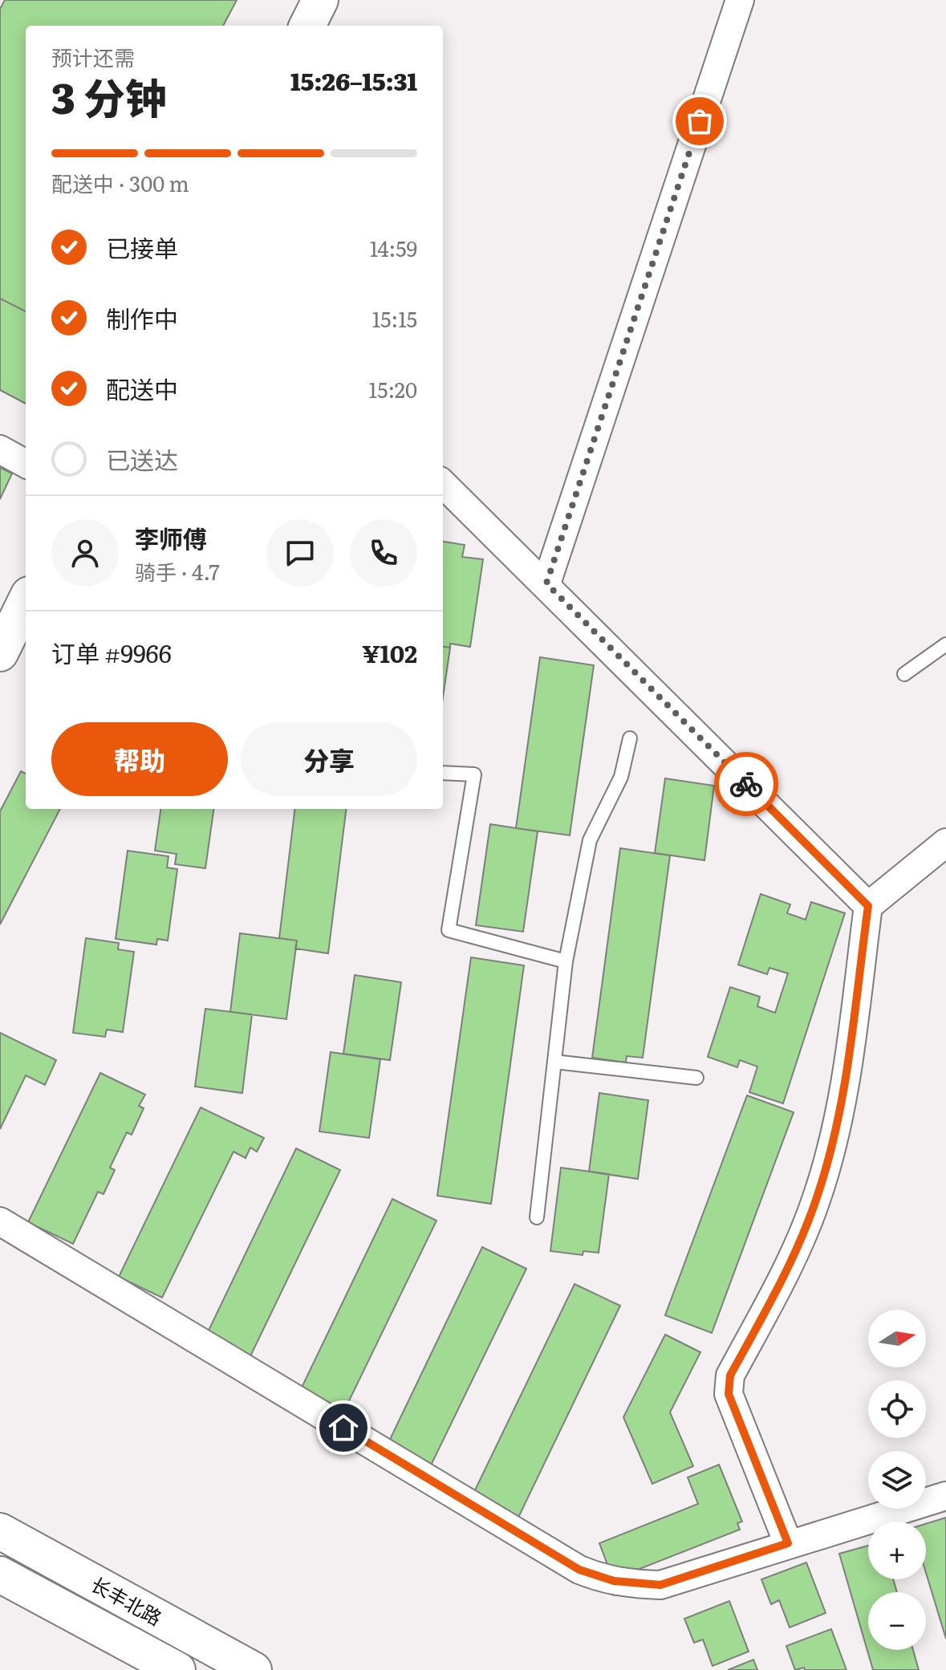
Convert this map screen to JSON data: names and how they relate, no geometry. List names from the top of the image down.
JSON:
{
  "streets": {
    "street": ["长丰北路"]
  },
  "north": "right",
  "page": {
    "heading": ["3 分钟", "预计还需", "15:26–15:31"],
    "panel": [
      "李师傅",
      "骑手 · 4.7",
      "订单 #9966",
      "¥102"
    ],
    "bar": "配送中 · 300 m",
    "list": [
      ["已接单", "14:59"],
      ["制作中", "15:15"],
      ["配送中", "15:20"],
      "已送达"
    ],
    "buttons": ["帮助", "分享"],
    "map_buttons": ["+", "−"]
  }
}
